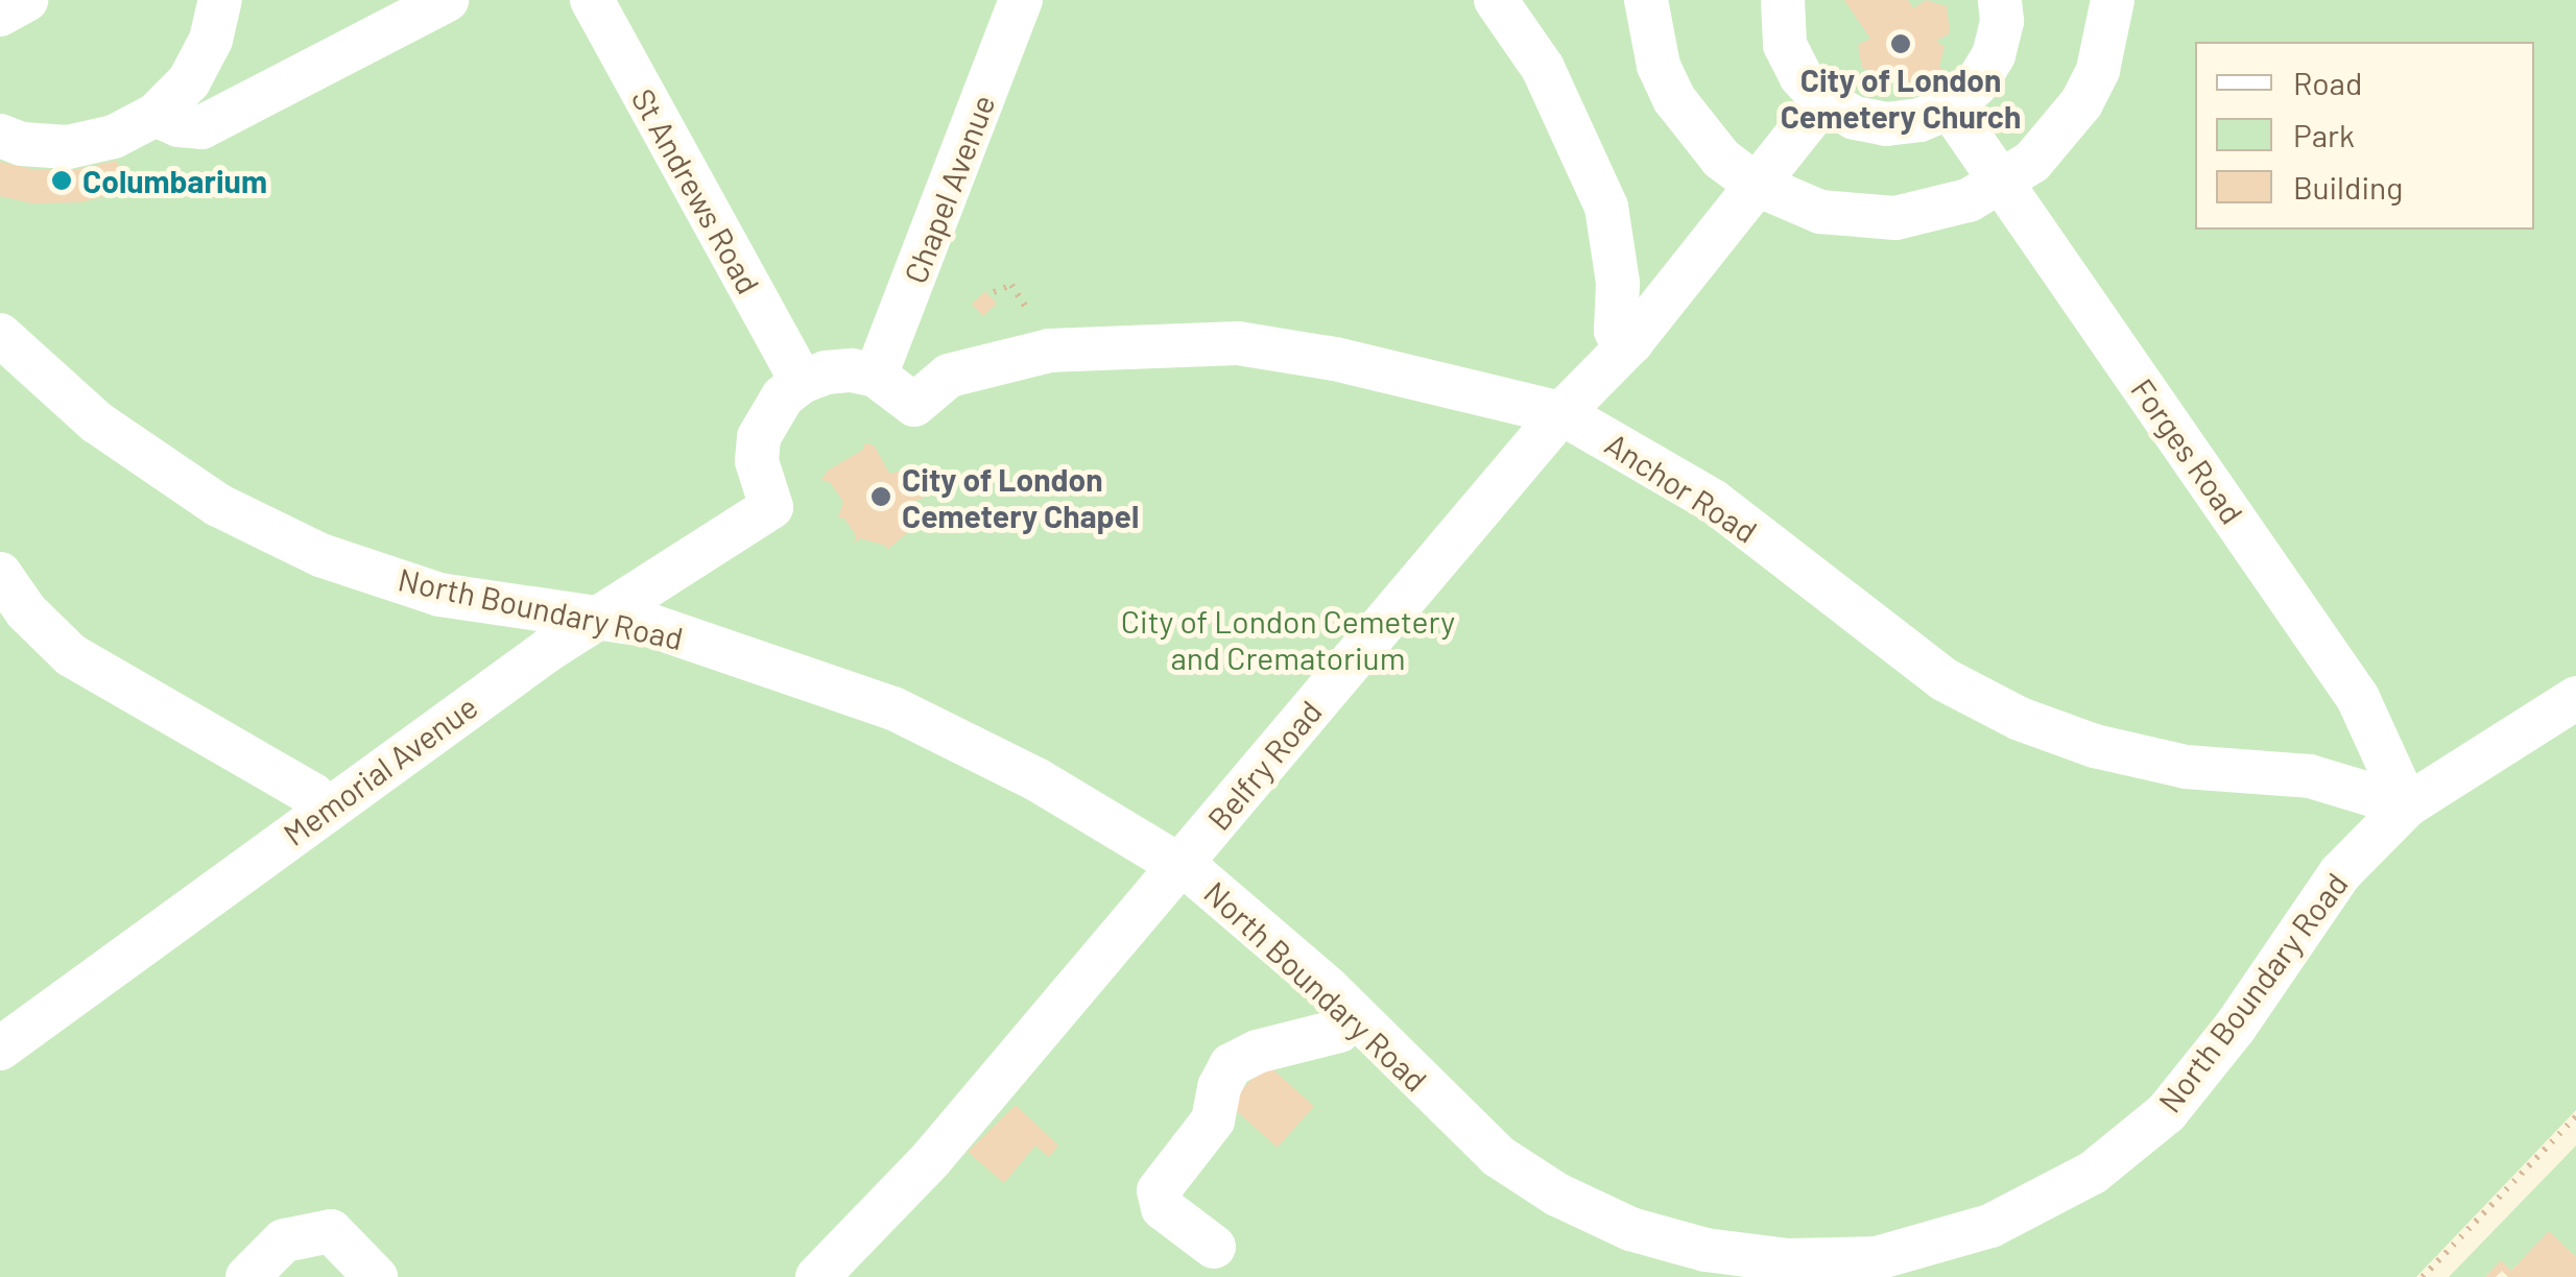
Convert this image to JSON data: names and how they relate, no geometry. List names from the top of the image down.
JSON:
{
  "streets": {
    "lane": [
      "Chapel Avenue",
      "St Andrews Road",
      "Forges Road",
      "Anchor Road",
      "North Boundary Road",
      "Belfry Road",
      "Memorial Avenue"
    ]
  },
  "crossings": [
    ["Chapel Avenue", "Anchor Road"],
    ["St Andrews Road", "Memorial Avenue"],
    ["Forges Road", "Anchor Road"],
    ["Forges Road", "North Boundary Road"],
    ["Anchor Road", "North Boundary Road"],
    ["Anchor Road", "Belfry Road"],
    ["North Boundary Road", "Belfry Road"],
    ["North Boundary Road", "Memorial Avenue"]
  ],
  "parks": ["City of London Cemetery and Crematorium"],
  "places": ["City of London Cemetery Church", "Columbarium", "City of London Cemetery Chapel"],
  "legend": ["Road", "Park", "Building"]
}
